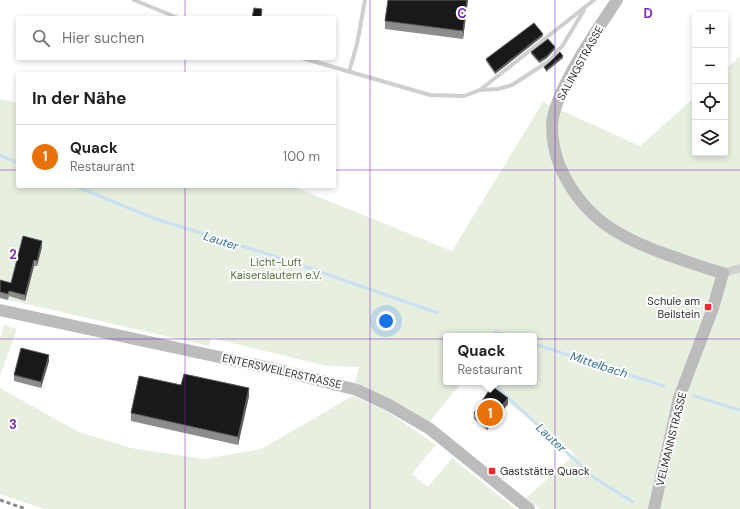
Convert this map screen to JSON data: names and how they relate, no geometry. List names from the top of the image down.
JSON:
{
  "streets": {
    "street": ["SALINGSTRASSE", "ENTERSWEILERSTRASSE", "VELMANNSTRASSE"]
  },
  "crossings": [
    ["SALINGSTRASSE", "VELMANNSTRASSE"]
  ],
  "water": ["Lauter", "Mittelbach"],
  "parks": ["Licht-Luft Kaiserslautern e.V."],
  "places": {
    "transit": ["Schule am Beilstein", "Gaststätte Quack"]
  },
  "page": {
    "map_buttons": ["+", "−"],
    "search": "Hier suchen",
    "heading": "In der Nähe",
    "list": [
      {
        "mark": "1",
        "name": "Quack",
        "note": "Restaurant",
        "value": "100 m"
      }
    ],
    "popup": ["Quack", "Restaurant"],
    "pins": "1"
  },
  "grid": {
    "columns": ["C", "D"],
    "rows": ["2", "3"]
  }
}
